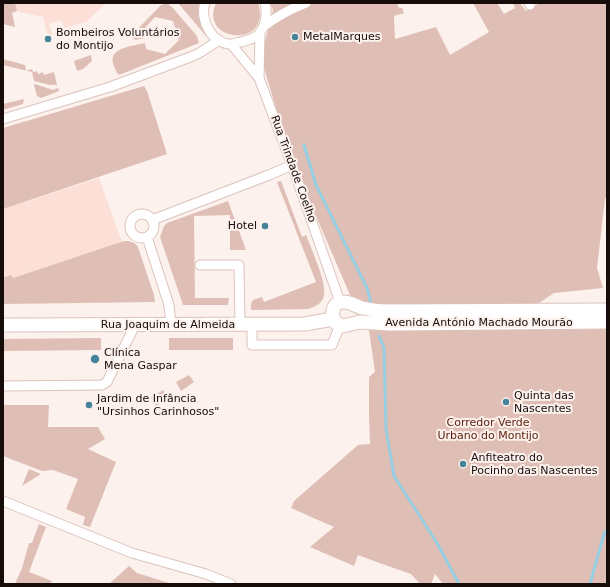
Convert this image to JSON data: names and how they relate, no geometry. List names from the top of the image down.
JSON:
{
  "streets": {
    "main road": ["Avenida António Machado Mourão", "Rua Joaquim de Almeida"],
    "street": ["Rua Trindade Coelho"]
  },
  "crossings": [
    ["Rua Trindade Coelho", "Avenida António Machado Mourão"],
    ["Rua Trindade Coelho", "Rua Joaquim de Almeida"],
    ["Avenida António Machado Mourão", "Rua Joaquim de Almeida"]
  ],
  "parks": ["Corredor Verde Urbano do Montijo"],
  "places": [
    "MetalMarques",
    "Bombeiros Voluntários do Montijo",
    "Hotel",
    "Clínica Mena Gaspar",
    "Quinta das Nascentes",
    "Jardim de Infância \"Ursinhos Carinhosos\"",
    "Anfiteatro do Pocinho das Nascentes"
  ]
}
